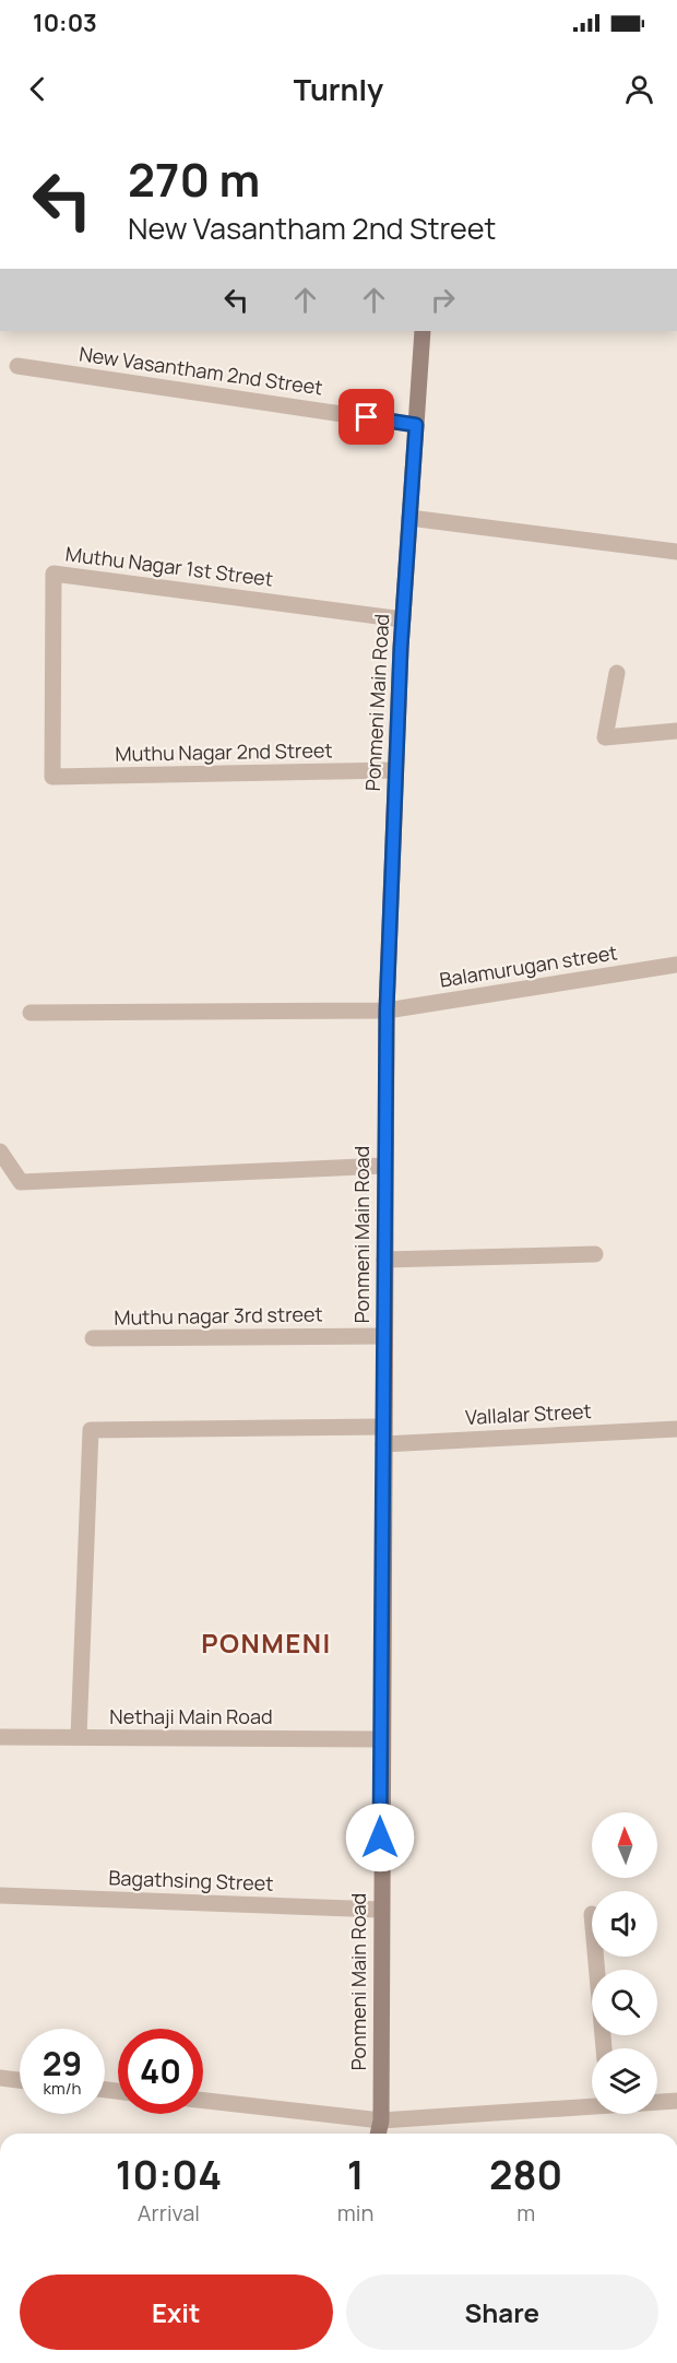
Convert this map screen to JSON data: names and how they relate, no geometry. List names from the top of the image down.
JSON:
{
  "streets": {
    "street": [
      "New Vasantham 2nd Street",
      "Muthu Nagar 1st Street",
      "Ponmeni Main Road",
      "Muthu Nagar 2nd Street",
      "Balamurugan street",
      "Muthu nagar 3rd street",
      "Vallalar Street",
      "Nethaji Main Road",
      "Bagathsing Street"
    ]
  },
  "crossings": [
    ["New Vasantham 2nd Street", "Ponmeni Main Road"],
    ["Muthu Nagar 1st Street", "Ponmeni Main Road"],
    ["Muthu Nagar 1st Street", "Muthu Nagar 2nd Street"],
    ["Ponmeni Main Road", "Muthu Nagar 2nd Street"],
    ["Ponmeni Main Road", "Balamurugan street"],
    ["Ponmeni Main Road", "Muthu nagar 3rd street"],
    ["Ponmeni Main Road", "Vallalar Street"],
    ["Ponmeni Main Road", "Nethaji Main Road"],
    ["Ponmeni Main Road", "Bagathsing Street"],
    ["Vallalar Street", "Nethaji Main Road"]
  ],
  "districts": ["PONMENI"],
  "north": "top",
  "page": {
    "status": "10:03",
    "header": "Turnly",
    "turn": ["270 m", "New Vasantham 2nd Street"],
    "speed": "29 km/h",
    "limit": "40",
    "eta": [
      "10:04",
      "Arrival",
      "1",
      "min",
      "280",
      "m"
    ],
    "buttons": ["Exit", "Share"]
  }
}
